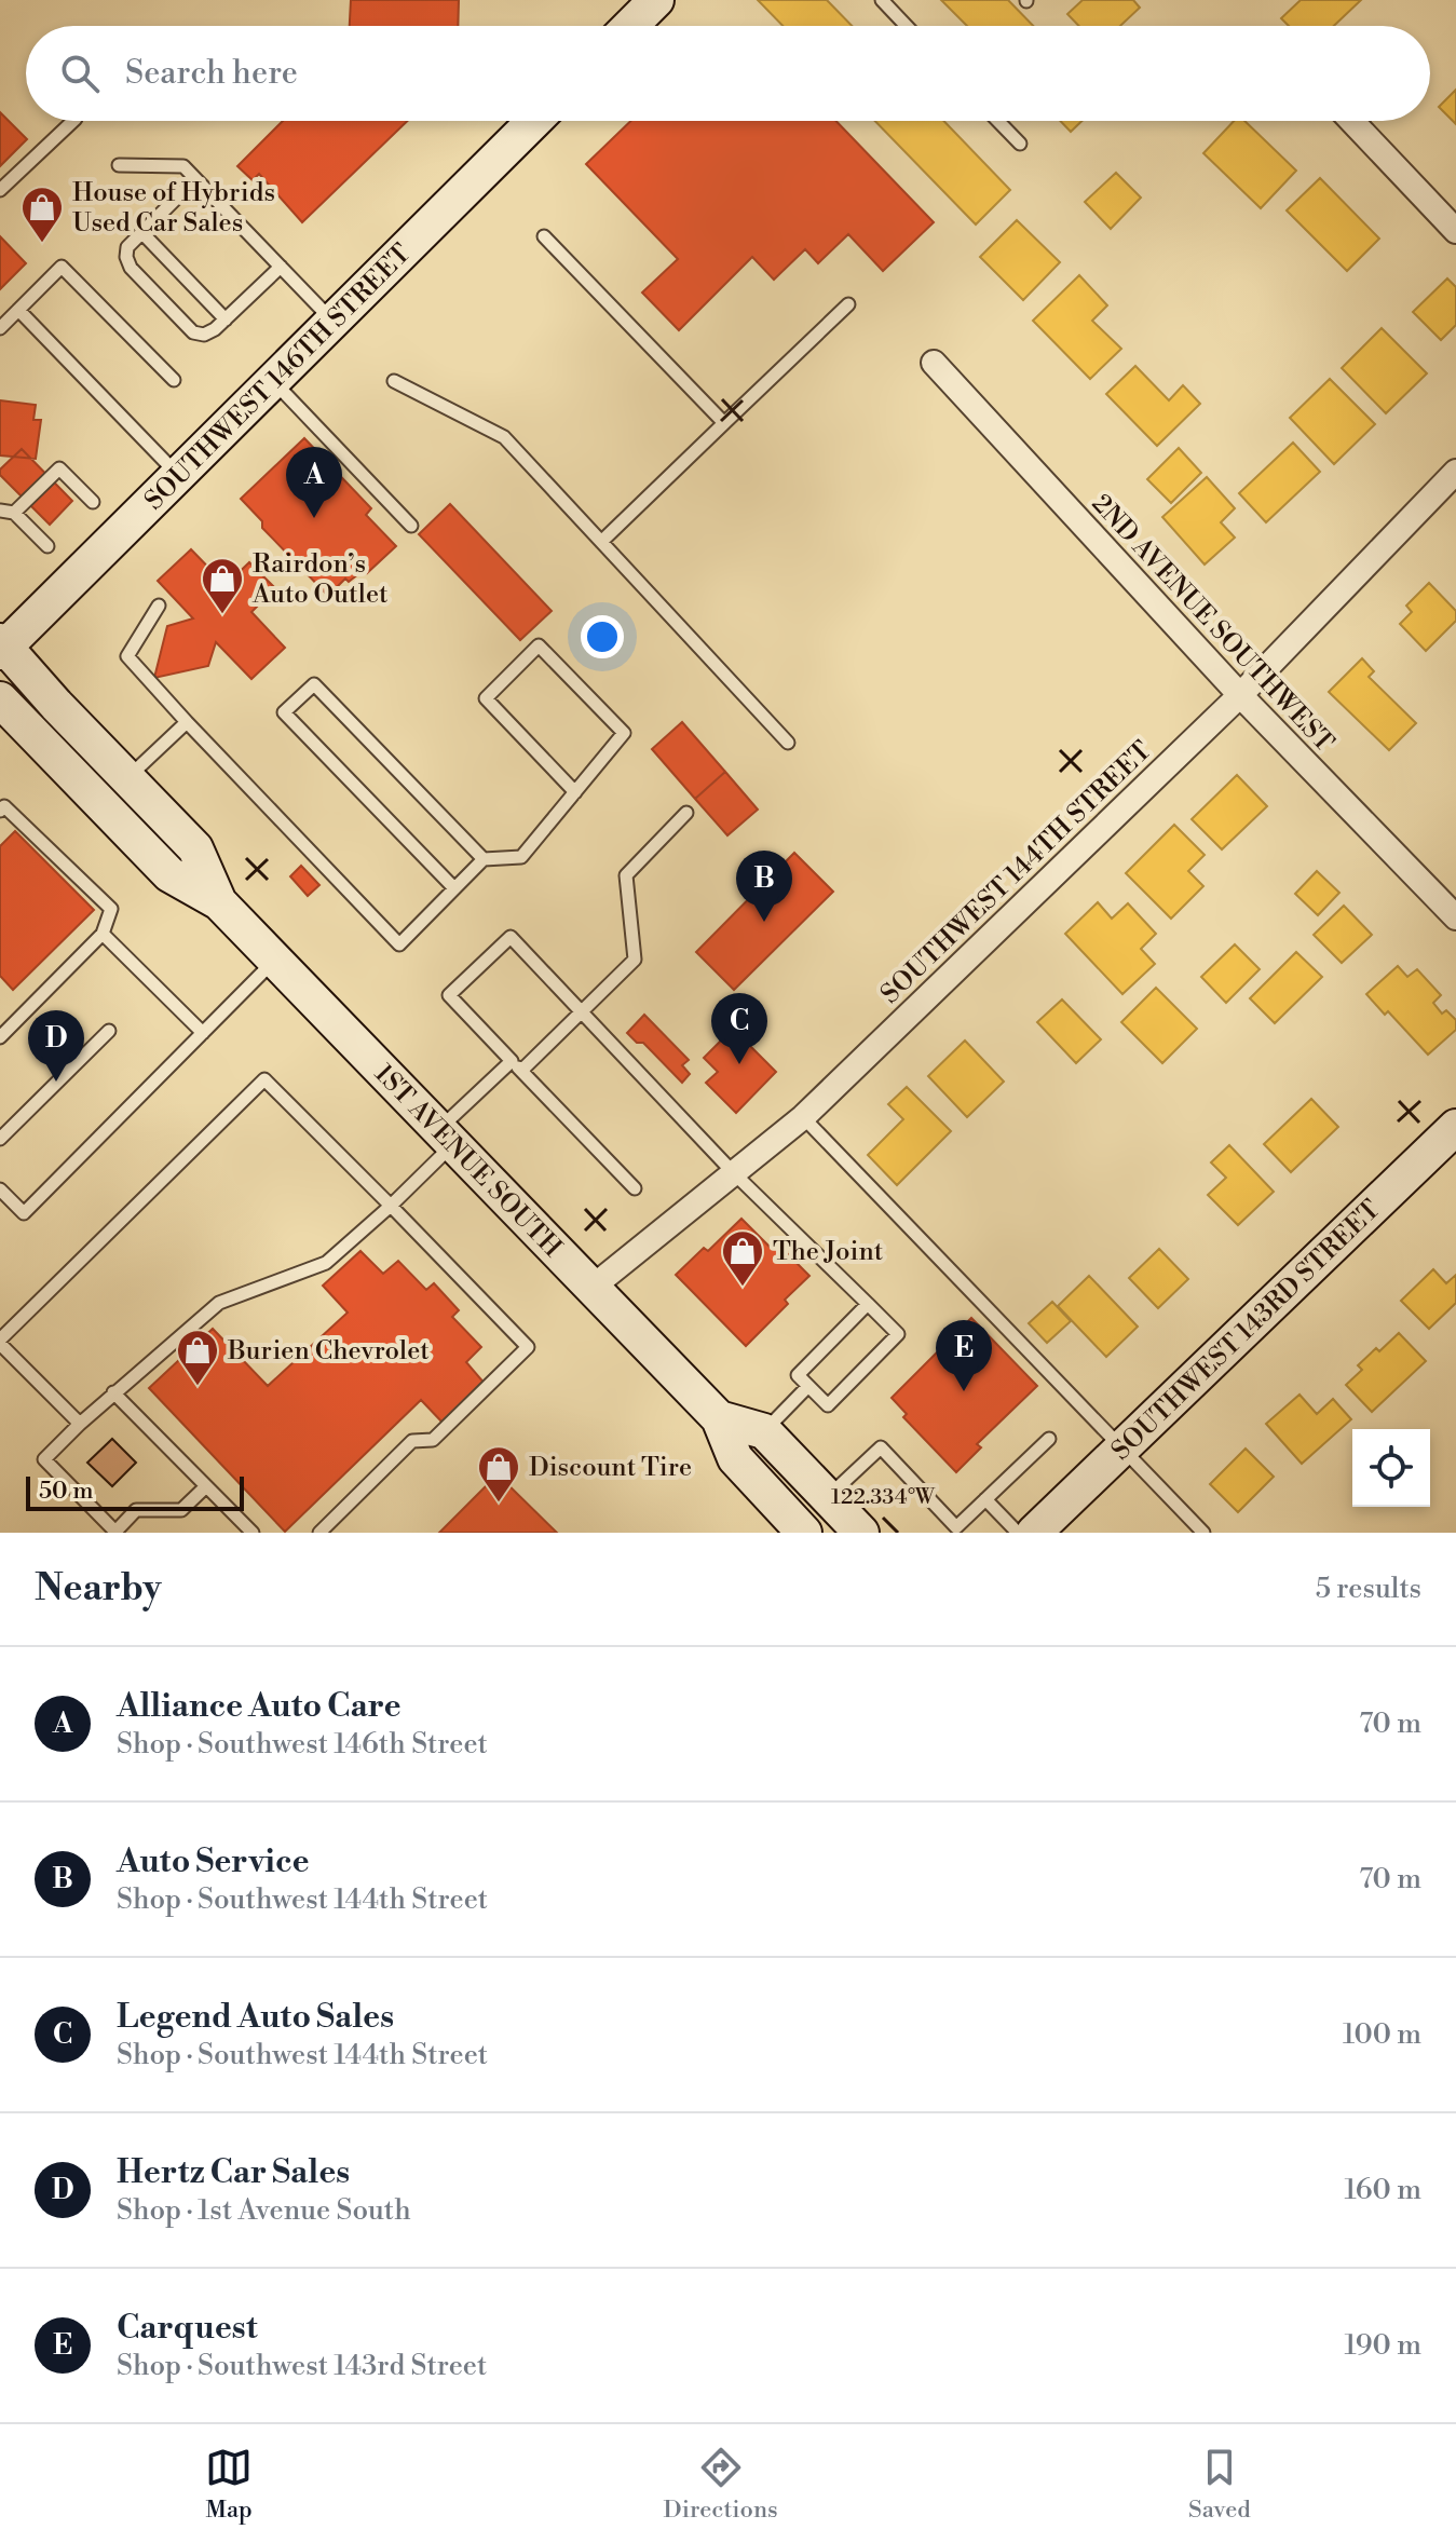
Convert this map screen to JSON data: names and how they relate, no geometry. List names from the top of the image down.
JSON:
{
  "streets": {
    "main road": ["SOUTHWEST 146TH STREET", "1ST AVENUE SOUTH", "SOUTHWEST 143RD STREET"],
    "street": ["2ND AVENUE SOUTHWEST", "SOUTHWEST 144TH STREET"]
  },
  "crossings": [
    ["SOUTHWEST 146TH STREET", "1ST AVENUE SOUTH"],
    ["2ND AVENUE SOUTHWEST", "SOUTHWEST 144TH STREET"],
    ["SOUTHWEST 144TH STREET", "1ST AVENUE SOUTH"]
  ],
  "places": {
    "shop": [
      "House of Hybrids Used Car Sales",
      "Rairdon’s Auto Outlet",
      "The Joint",
      "Burien Chevrolet",
      "Discount Tire"
    ]
  },
  "scale_bar": "50 m",
  "page": {
    "search": "Search here",
    "pins": [
      "A",
      "B",
      "C",
      "D",
      "E"
    ],
    "scale": "50 m",
    "heading": ["Nearby", "5 results"],
    "list": [
      {
        "mark": "A",
        "name": "Alliance Auto Care",
        "note": "Shop · Southwest 146th Street",
        "value": "70 m"
      },
      {
        "mark": "B",
        "name": "Auto Service",
        "note": "Shop · Southwest 144th Street",
        "value": "70 m"
      },
      {
        "mark": "C",
        "name": "Legend Auto Sales",
        "note": "Shop · Southwest 144th Street",
        "value": "100 m"
      },
      {
        "mark": "D",
        "name": "Hertz Car Sales",
        "note": "Shop · 1st Avenue South",
        "value": "160 m"
      },
      {
        "mark": "E",
        "name": "Carquest",
        "note": "Shop · Southwest 143rd Street",
        "value": "190 m"
      }
    ],
    "nav": ["Map", "Directions", "Saved"]
  },
  "coordinates": ["122.334°W"]
}
